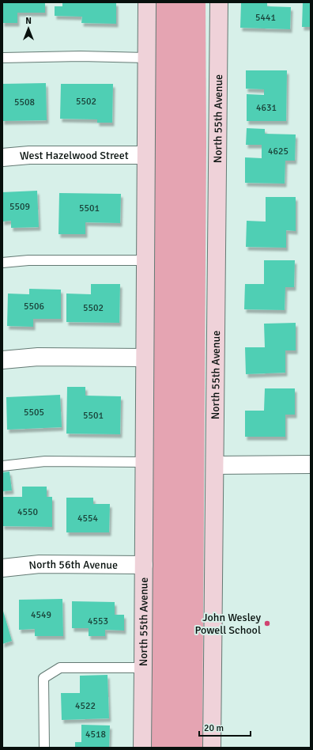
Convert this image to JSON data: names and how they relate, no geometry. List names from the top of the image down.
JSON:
{
  "streets": {
    "street": ["North 55th Avenue", "West Hazelwood Street", "North 56th Avenue"]
  },
  "crossings": [
    ["North 55th Avenue", "West Hazelwood Street"],
    ["North 55th Avenue", "North 56th Avenue"]
  ],
  "places": ["John Wesley Powell School"],
  "house_numbers": [
    "5441",
    "5502",
    "5508",
    "4631",
    "4625",
    "5509",
    "5501",
    "5506",
    "5502",
    "5505",
    "5501",
    "4550",
    "4554",
    "4549",
    "4553",
    "4522",
    "4518"
  ],
  "scale_bar": "20 m",
  "north": "top"
}
